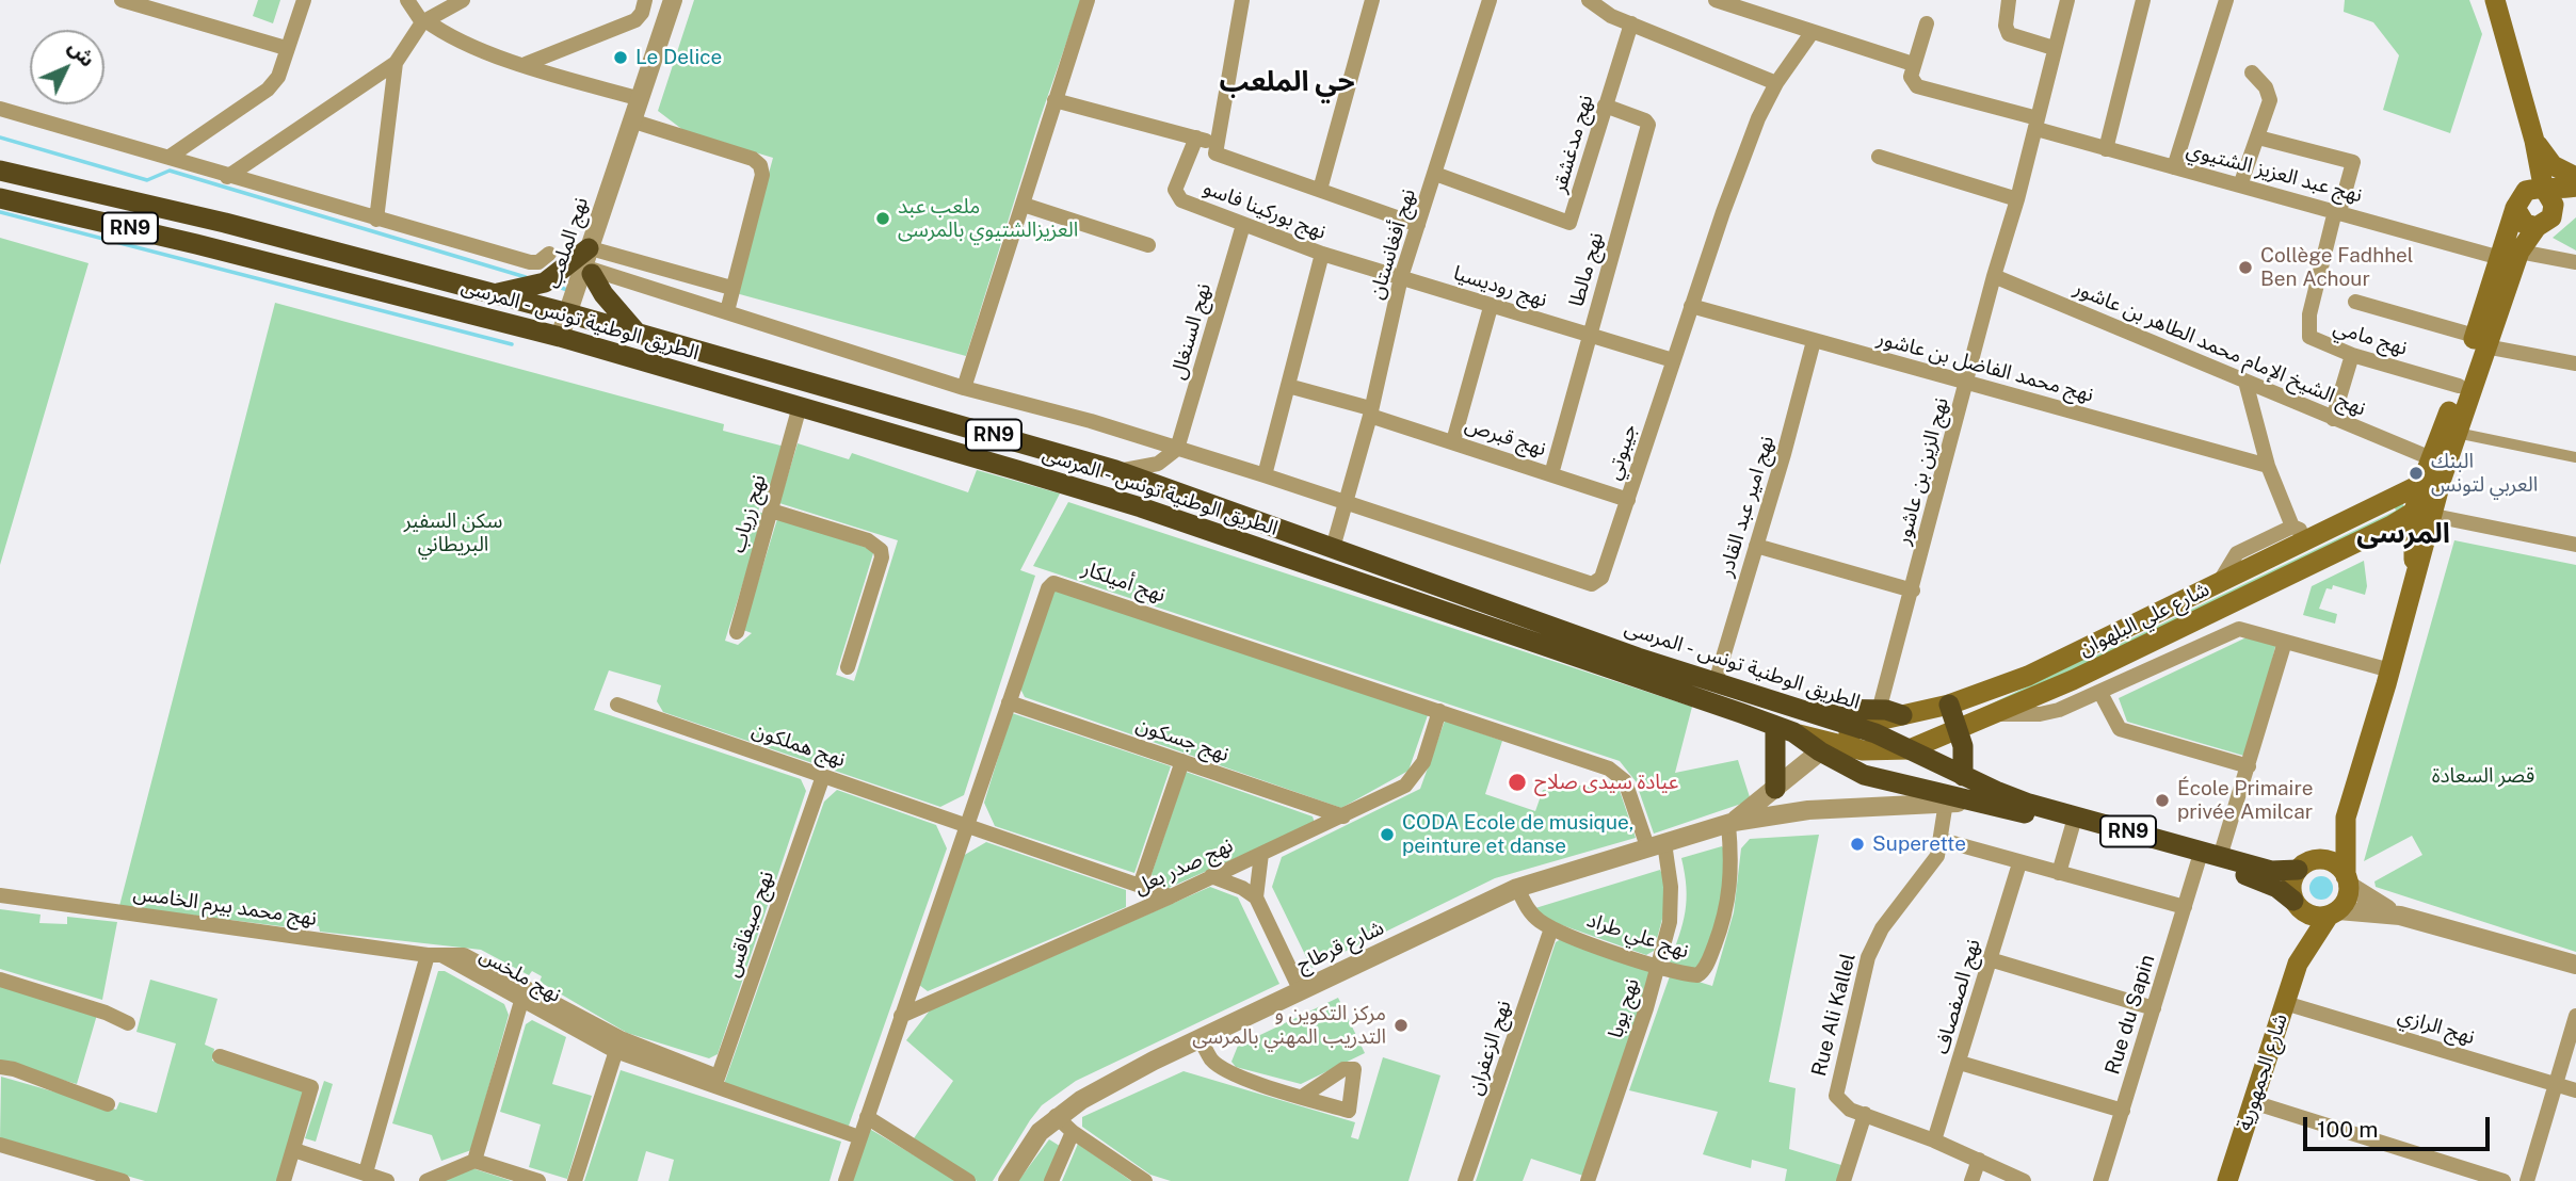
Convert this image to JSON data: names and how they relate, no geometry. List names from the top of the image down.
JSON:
{
  "streets": {
    "highway": ["RN9", "الطريق الوطنية تونس - المرسى"],
    "main road": ["شارع علي البلهوان", "شارع الجمهورية"],
    "street": [
      "نهج مدغشقر",
      "نهج عبد العزيز الشتيوي",
      "نهج بوركينا فاسو",
      "نهج الملعب",
      "نهج أفغانستان",
      "نهج مالطا",
      "نهج روديسيا",
      "نهج السنغال",
      "نهج مامي",
      "نهج الشيخ الإمام محمد الطاهر بن عاشور",
      "نهج محمد الفاضل بن عاشور",
      "نهج قبرص",
      "جيبوتي",
      "نهج الزين بن عاشور",
      "نهج امير عبد القادر",
      "نهج زرياب",
      "نهج أميلكار",
      "نهج جسكون",
      "نهج هملكون",
      "نهج صدر بعل",
      "نهج محمد بيرم الخامس",
      "نهج صيفاقس",
      "نهج علي طراد",
      "شارع قرطاج",
      "نهج ملخس",
      "نهج الصفصاف",
      "نهج يوبا",
      "Rue Ali Kallel",
      "Rue du Sapin",
      "نهج الرازي",
      "نهج الزعفران"
    ]
  },
  "crossings": [
    ["نهج مدغشقر", "نهج أفغانستان"],
    ["نهج مدغشقر", "نهج مالطا"],
    ["نهج عبد العزيز الشتيوي", "نهج مامي"],
    ["نهج عبد العزيز الشتيوي", "نهج الزين بن عاشور"],
    ["نهج بوركينا فاسو", "نهج أفغانستان"],
    ["نهج بوركينا فاسو", "نهج روديسيا"],
    ["نهج بوركينا فاسو", "نهج السنغال"],
    ["RN9", "الطريق الوطنية تونس - المرسى"],
    ["RN9", "Rue du Sapin"],
    ["RN9", "شارع الجمهورية"],
    ["نهج الملعب", "الطريق الوطنية تونس - المرسى"],
    ["نهج الملعب", "جيبوتي"],
    ["نهج أفغانستان", "نهج روديسيا"],
    ["نهج أفغانستان", "الطريق الوطنية تونس - المرسى"],
    ["نهج أفغانستان", "نهج قبرص"],
    ["نهج أفغانستان", "جيبوتي"],
    ["نهج مالطا", "نهج روديسيا"],
    ["نهج مالطا", "نهج قبرص"],
    ["نهج روديسيا", "جيبوتي"],
    ["الطريق الوطنية تونس - المرسى", "نهج امير عبد القادر"],
    ["الطريق الوطنية تونس - المرسى", "نهج زرياب"],
    ["الطريق الوطنية تونس - المرسى", "شارع علي البلهوان"],
    ["الطريق الوطنية تونس - المرسى", "Rue Ali Kallel"],
    ["نهج السنغال", "جيبوتي"],
    ["نهج الشيخ الإمام محمد الطاهر بن عاشور", "نهج الزين بن عاشور"],
    ["نهج محمد الفاضل بن عاشور", "جيبوتي"],
    ["نهج محمد الفاضل بن عاشور", "نهج الزين بن عاشور"],
    ["نهج محمد الفاضل بن عاشور", "نهج امير عبد القادر"],
    ["نهج قبرص", "جيبوتي"],
    ["نهج أميلكار", "نهج جسكون"],
    ["نهج أميلكار", "نهج هملكون"],
    ["نهج أميلكار", "نهج صدر بعل"],
    ["نهج أميلكار", "شارع قرطاج"],
    ["نهج أميلكار", "نهج ملخس"],
    ["نهج أميلكار", "نهج يوبا"],
    ["نهج جسكون", "نهج صدر بعل"],
    ["نهج هملكون", "نهج صدر بعل"],
    ["نهج هملكون", "نهج صيفاقس"],
    ["نهج محمد بيرم الخامس", "نهج ملخس"],
    ["نهج صيفاقس", "نهج ملخس"],
    ["نهج علي طراد", "شارع قرطاج"],
    ["نهج علي طراد", "نهج يوبا"],
    ["نهج علي طراد", "نهج الزعفران"],
    ["شارع قرطاج", "نهج يوبا"],
    ["نهج الصفصاف", "Rue Ali Kallel"],
    ["نهج الرازي", "شارع الجمهورية"]
  ],
  "districts": ["حي الملعب", "المرسى"],
  "parks": ["سكن السفير البريطاني", "قصر السعادة"],
  "places": [
    "Le Delice",
    "ملعب عبد العزيزالشتيوي بالمرسى",
    "Collège Fadhhel Ben Achour",
    "البنك العربي لتونس",
    "عيادة سيدى صلاح",
    "École Primaire privée Amilcar",
    "CODA Ecole de musique, peinture et danse",
    "Superette",
    "مركز التكوين و التدريب المهني بالمرسى"
  ],
  "scale_bar": "100 m",
  "north": "top right"
}
